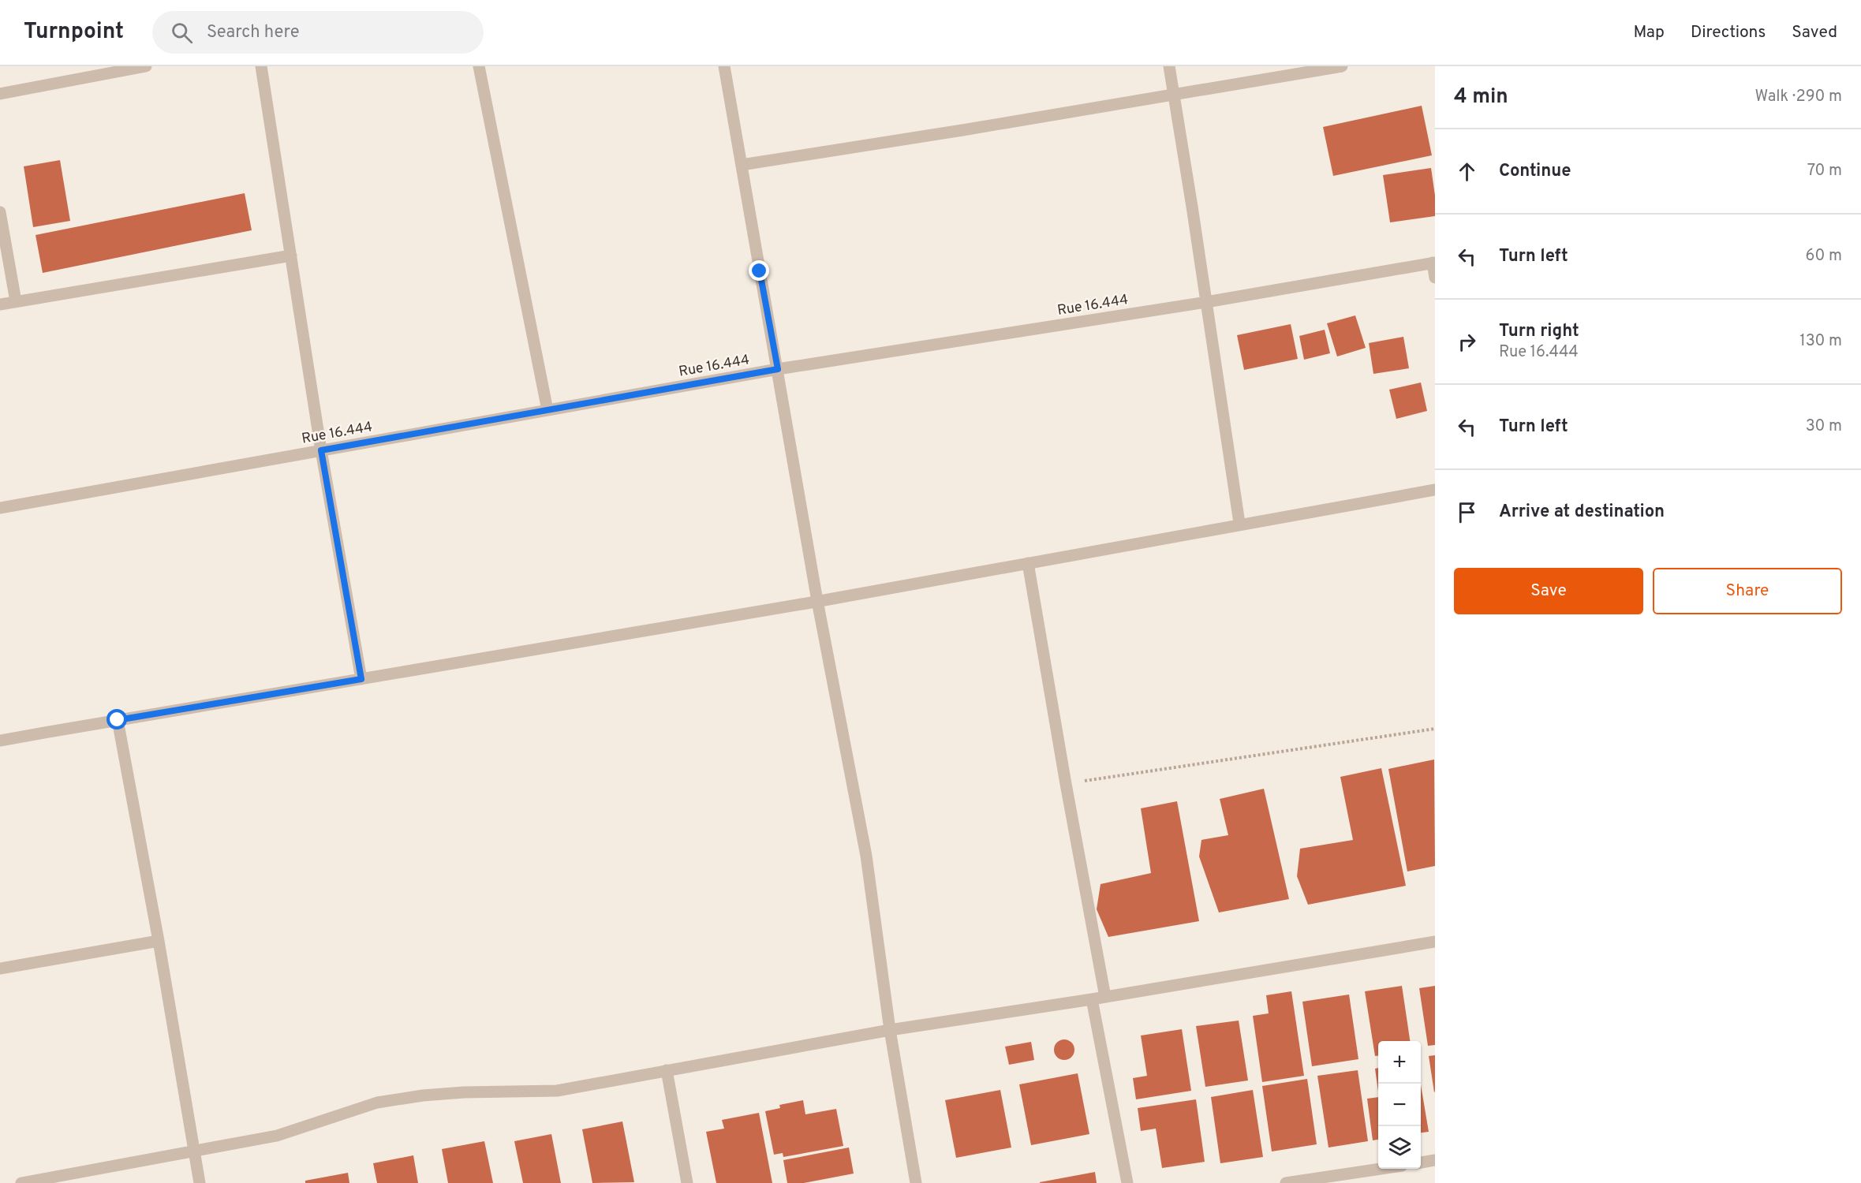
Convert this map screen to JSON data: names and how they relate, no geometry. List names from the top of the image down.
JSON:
{
  "streets": {
    "street": ["Rue 16.444"]
  },
  "page": {
    "header": "Turnpoint",
    "search": "Search here",
    "nav": ["Map", "Directions", "Saved"],
    "heading": ["4 min", "Walk · 290 m"],
    "list": [
      ["Continue", "70 m"],
      ["Turn left", "60 m"],
      ["Turn right", "Rue 16.444", "130 m"],
      ["Turn left", "30 m"],
      "Arrive at destination"
    ],
    "buttons": ["Save", "Share"],
    "map_buttons": ["+", "−"]
  }
}
